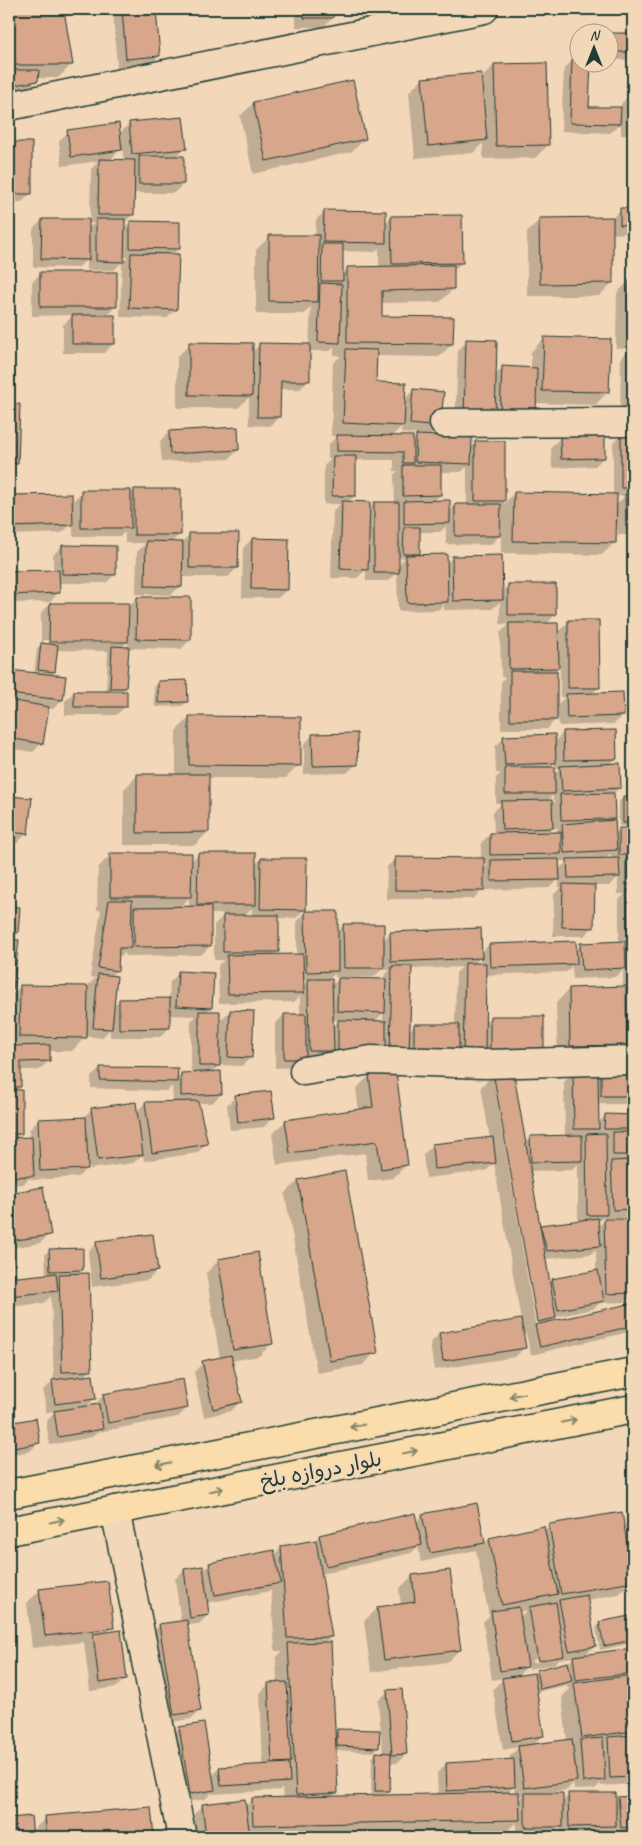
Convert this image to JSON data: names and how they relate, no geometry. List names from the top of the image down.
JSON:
{
  "streets": {
    "main road": ["بلوار دروازه بلخ"]
  },
  "north": "top"
}
